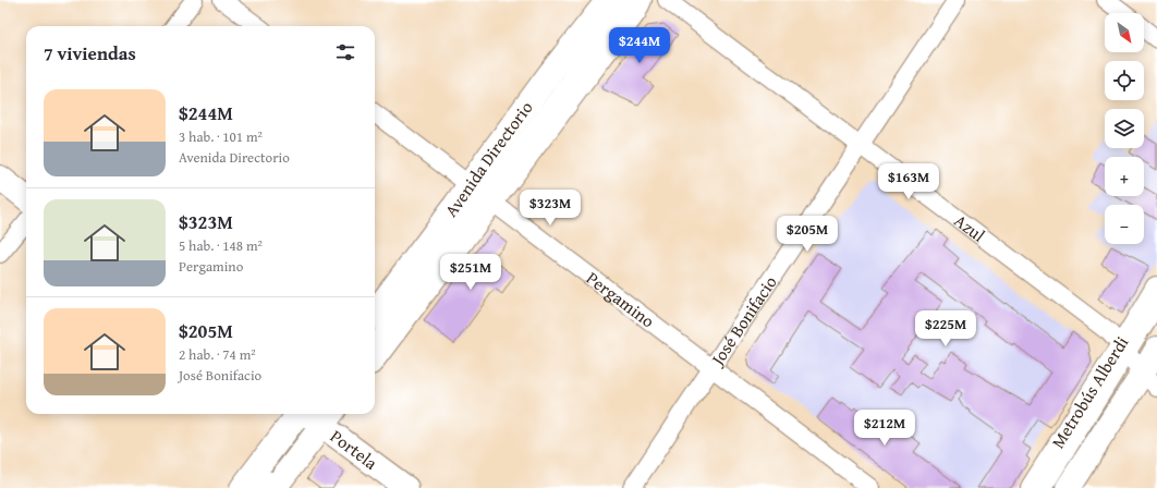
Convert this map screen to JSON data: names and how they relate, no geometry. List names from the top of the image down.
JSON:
{
  "streets": {
    "main road": ["Avenida Directorio", "Portela"],
    "street": ["Azul", "Pergamino", "José Bonifacio"],
    "lane": ["Metrobús Alberdi"]
  },
  "crossings": [
    ["Avenida Directorio", "Pergamino"],
    ["Azul", "José Bonifacio"],
    ["Azul", "Metrobús Alberdi"],
    ["Pergamino", "José Bonifacio"]
  ],
  "north": "bottom right",
  "page": {
    "map_buttons": ["+", "−"],
    "heading": "7 viviendas",
    "price": [
      "$244M",
      "$163M",
      "$323M",
      "$205M",
      "$251M",
      "$225M",
      "$212M"
    ],
    "list": [
      {
        "name": "$244M",
        "note": "3 hab. · 101 m² · Avenida Directorio"
      },
      {
        "name": "$323M",
        "note": "5 hab. · 148 m² · Pergamino"
      },
      {
        "name": "$205M",
        "note": "2 hab. · 74 m² · José Bonifacio"
      }
    ]
  }
}
